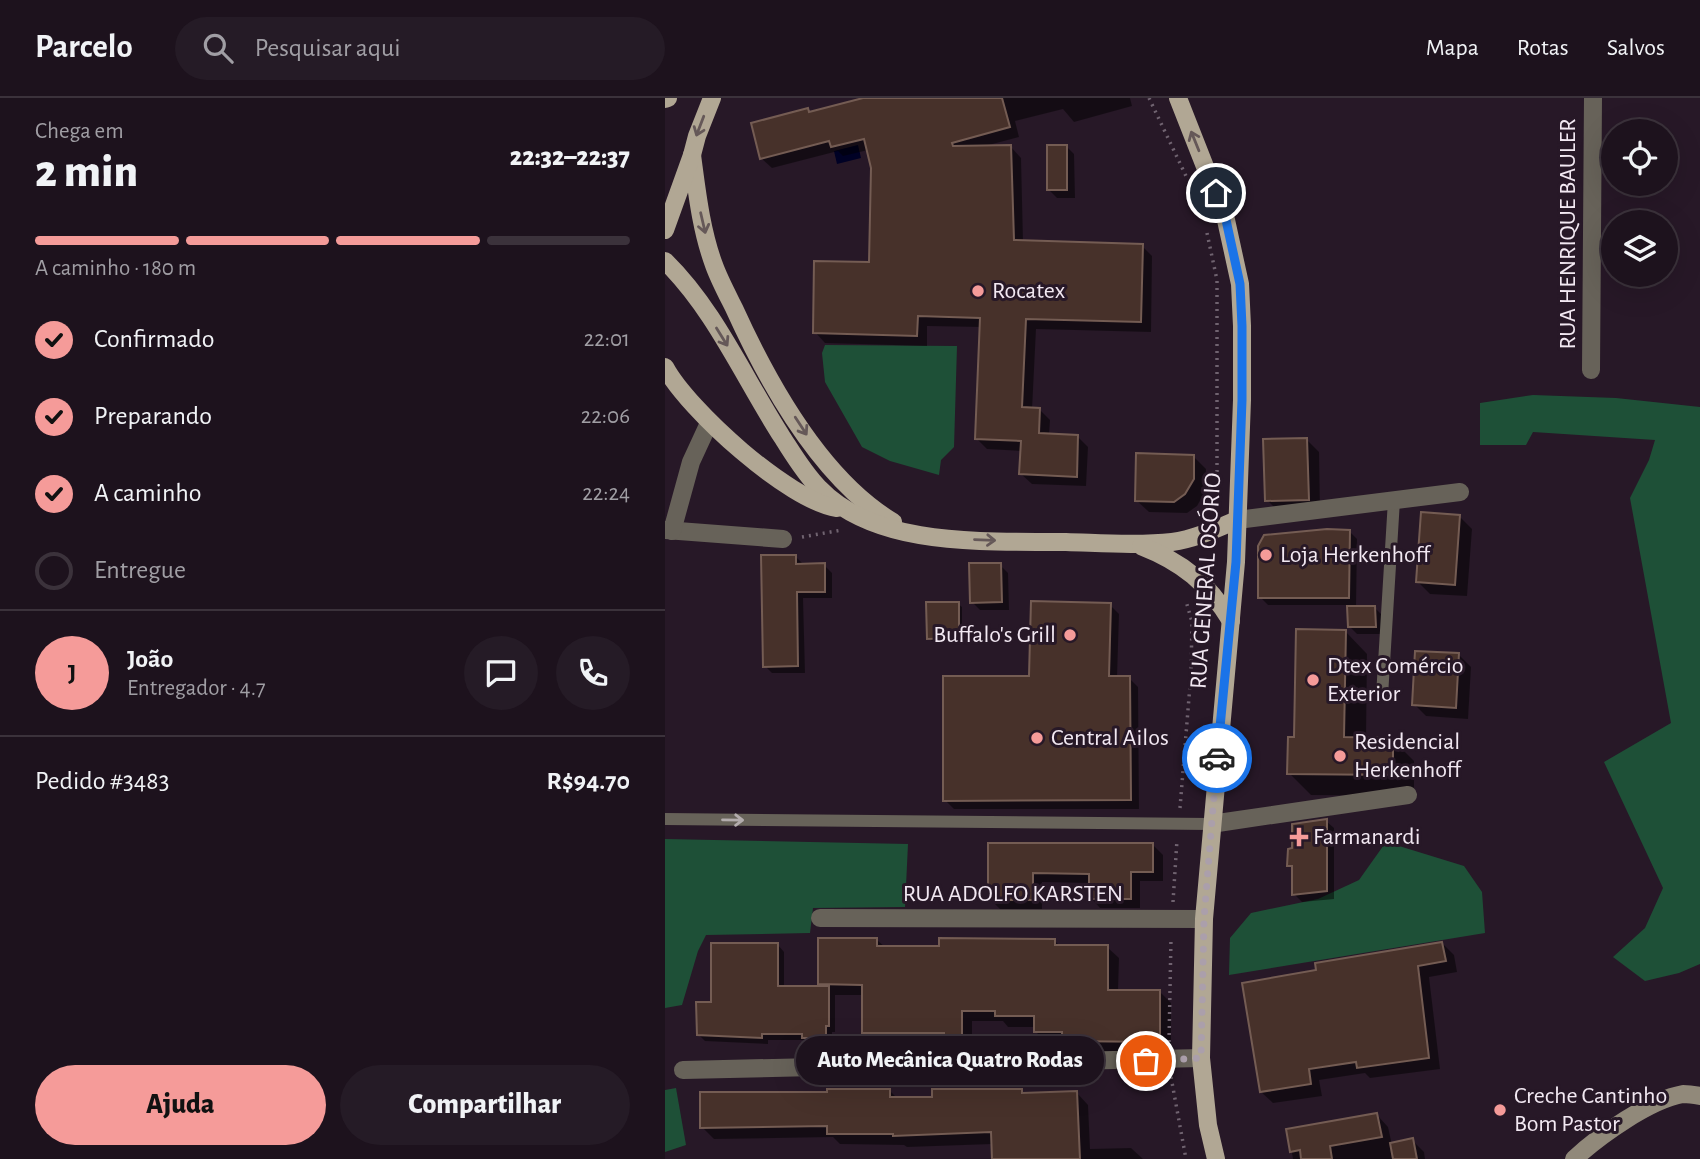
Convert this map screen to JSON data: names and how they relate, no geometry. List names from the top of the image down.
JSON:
{
  "streets": {
    "main road": ["RUA GENERAL OSÓRIO"],
    "street": ["RUA HENRIQUE BAULER", "RUA ADOLFO KARSTEN"]
  },
  "crossings": [
    ["RUA GENERAL OSÓRIO", "RUA ADOLFO KARSTEN"]
  ],
  "one_way": ["RUA GENERAL OSÓRIO"],
  "places": {
    "other": [
      "Rocatex",
      "Loja Herkenhoff",
      "Buffalo's Grill",
      "Dtex Comércio Exterior",
      "Central Ailos",
      "Residencial Herkenhoff",
      "Auto Mecânica Quatro Rodas",
      "Creche Cantinho Bom Pastor"
    ],
    "health": ["Farmanardi"]
  },
  "page": {
    "header": "Parcelo",
    "search": "Pesquisar aqui",
    "nav": ["Mapa", "Rotas", "Salvos"],
    "heading": ["2 min", "Chega em", "22:32–22:37"],
    "panel": [
      "João",
      "Entregador · 4.7",
      "Pedido #3483",
      "R$94.70"
    ],
    "bar": "A caminho · 180 m",
    "list": [
      ["Confirmado", "22:01"],
      ["Preparando", "22:06"],
      ["A caminho", "22:24"],
      "Entregue"
    ],
    "round": "J",
    "bubble": "Auto Mecânica Quatro Rodas",
    "buttons": ["Ajuda", "Compartilhar"]
  }
}
